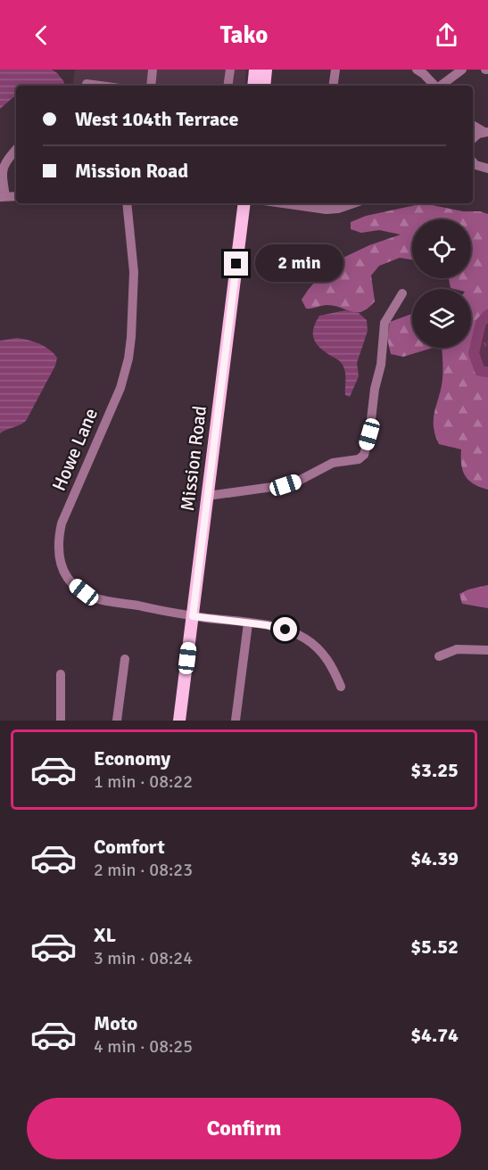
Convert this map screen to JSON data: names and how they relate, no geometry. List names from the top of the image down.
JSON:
{
  "streets": {
    "main road": ["Mission Road"],
    "street": ["Howe Lane"]
  },
  "crossings": [
    ["Howe Lane", "Mission Road"]
  ],
  "page": {
    "header": "Tako",
    "banner": ["West 104th Terrace", "Mission Road"],
    "bubble": "2 min",
    "list": [
      {
        "name": "Economy",
        "note": "1 min · 08:22",
        "value": "$3.25"
      },
      {
        "name": "Comfort",
        "note": "2 min · 08:23",
        "value": "$4.39"
      },
      {
        "name": "XL",
        "note": "3 min · 08:24",
        "value": "$5.52"
      },
      {
        "name": "Moto",
        "note": "4 min · 08:25",
        "value": "$4.74"
      }
    ],
    "buttons": "Confirm"
  }
}
